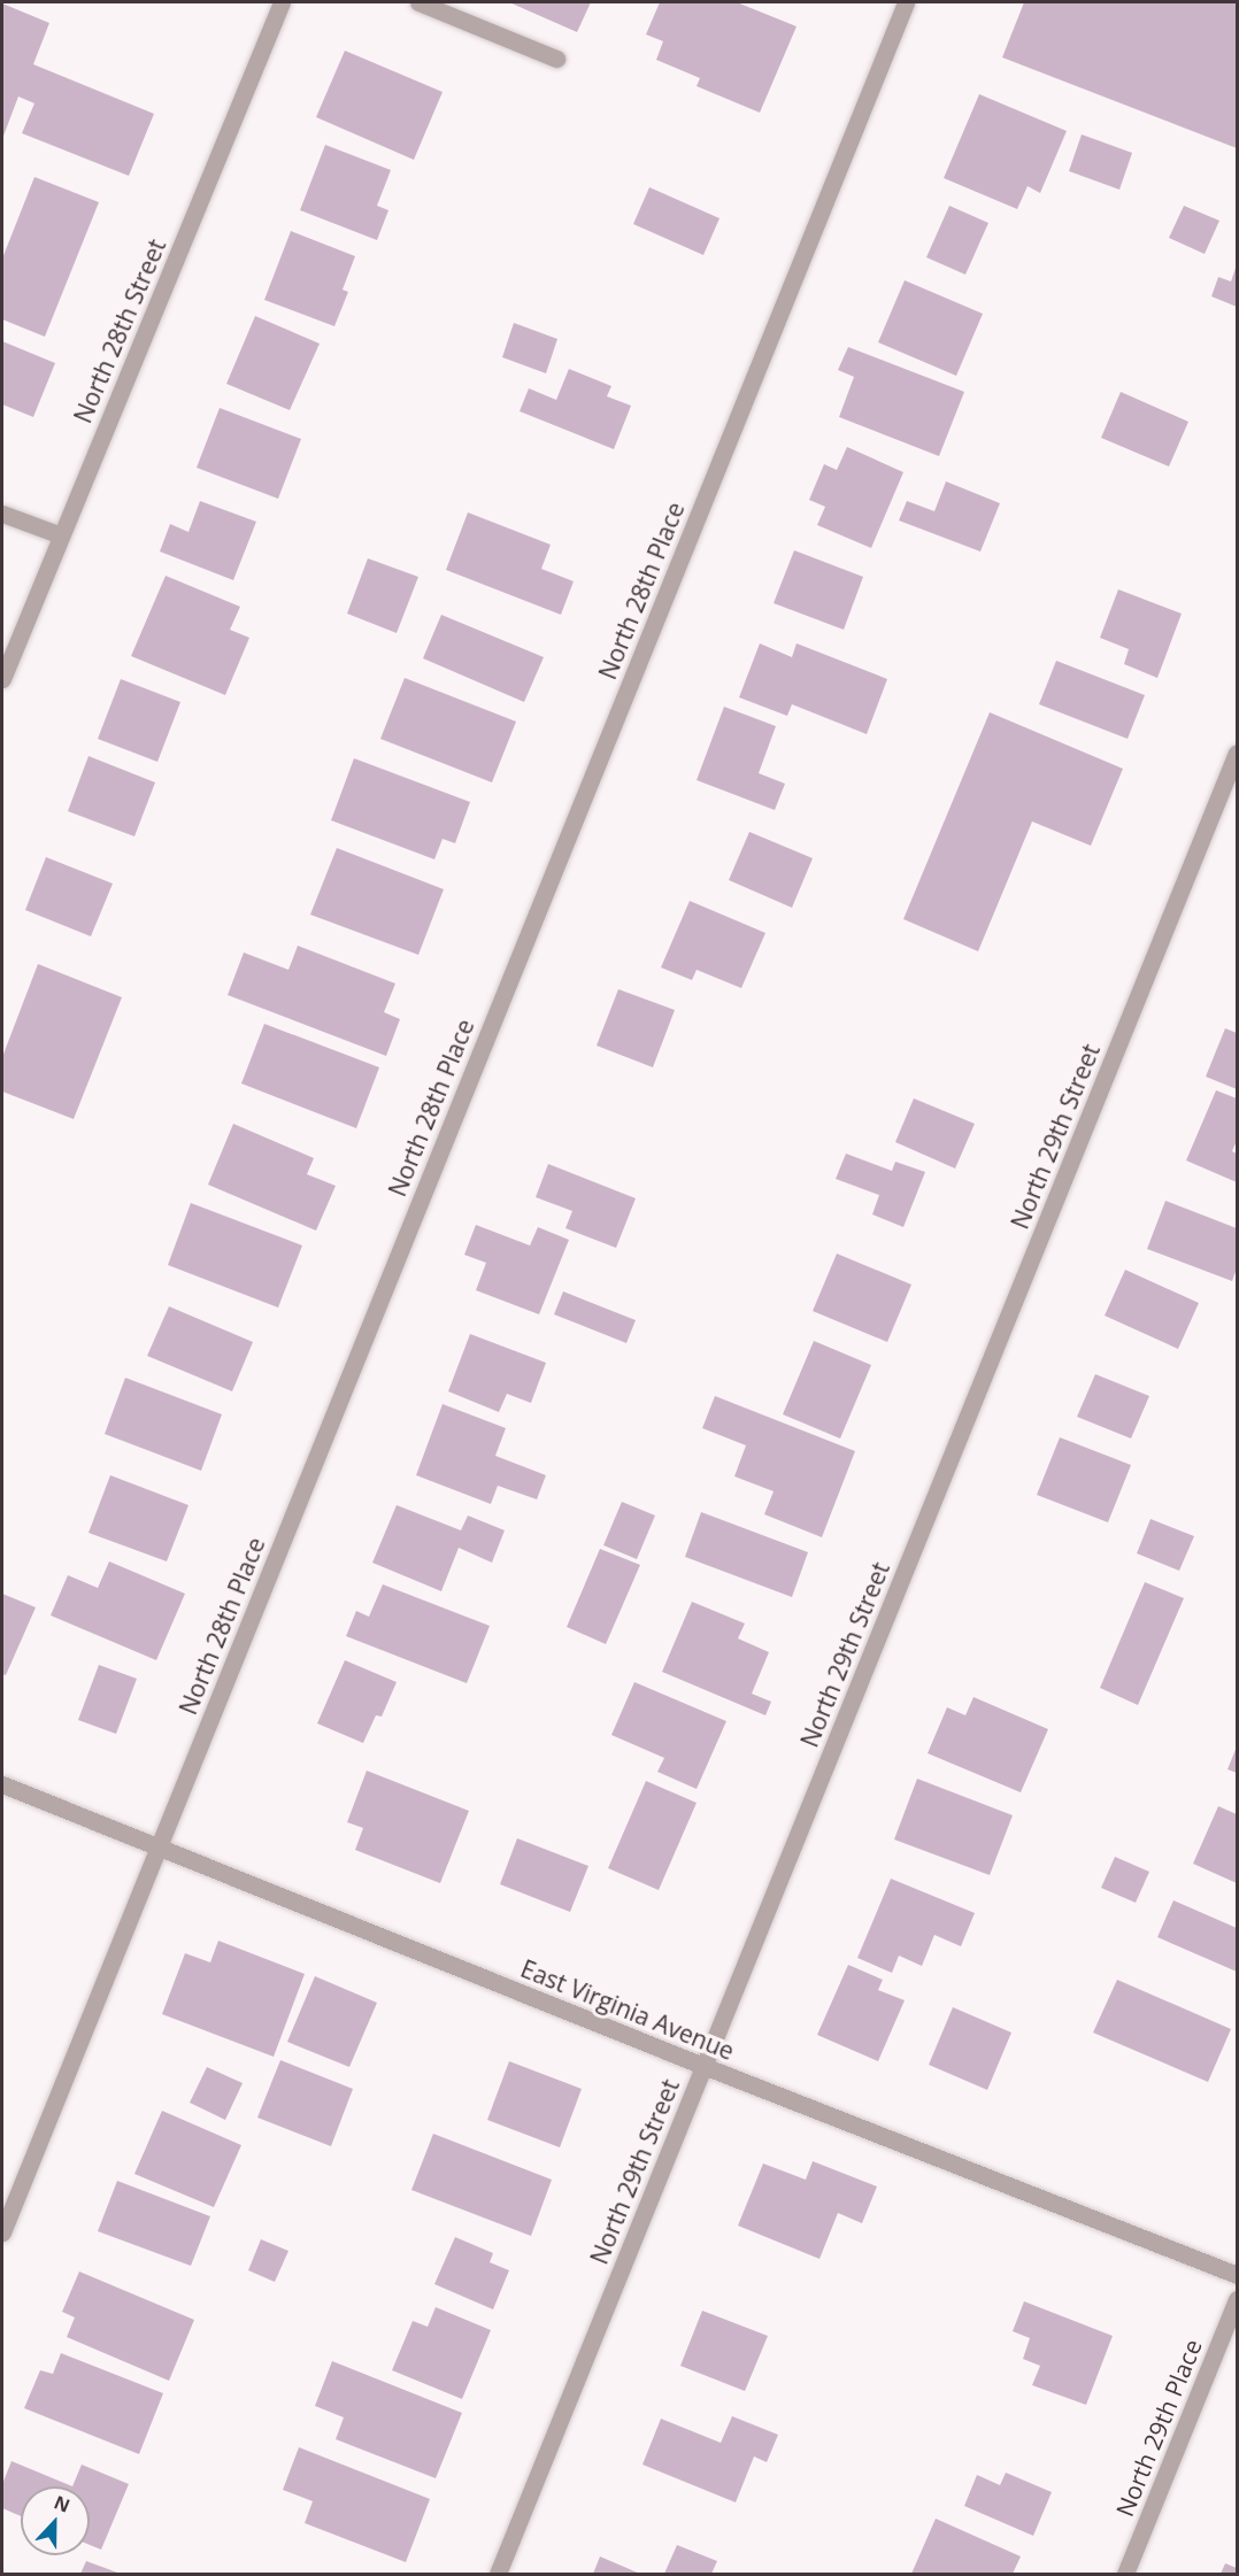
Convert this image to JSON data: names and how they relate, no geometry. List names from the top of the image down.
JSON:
{
  "streets": {
    "street": [
      "North 28th Street",
      "North 28th Place",
      "North 29th Street",
      "East Virginia Avenue",
      "North 29th Place"
    ]
  },
  "crossings": [
    ["North 28th Place", "East Virginia Avenue"],
    ["North 29th Street", "East Virginia Avenue"]
  ],
  "north": "top"
}
